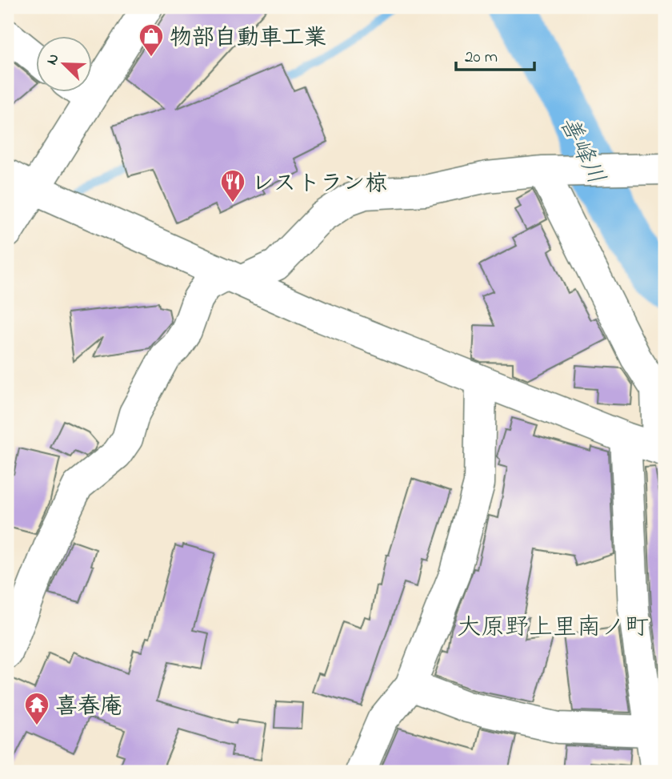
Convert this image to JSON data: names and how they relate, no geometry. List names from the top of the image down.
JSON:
{
  "districts": ["大原野上里南ノ町"],
  "water": ["善峰川"],
  "places": {
    "shop": ["物部自動車工業"],
    "restaurant": ["レストラン椋"],
    "temple": ["喜春庵"]
  },
  "scale_bar": "20 m",
  "north": "top left"
}
